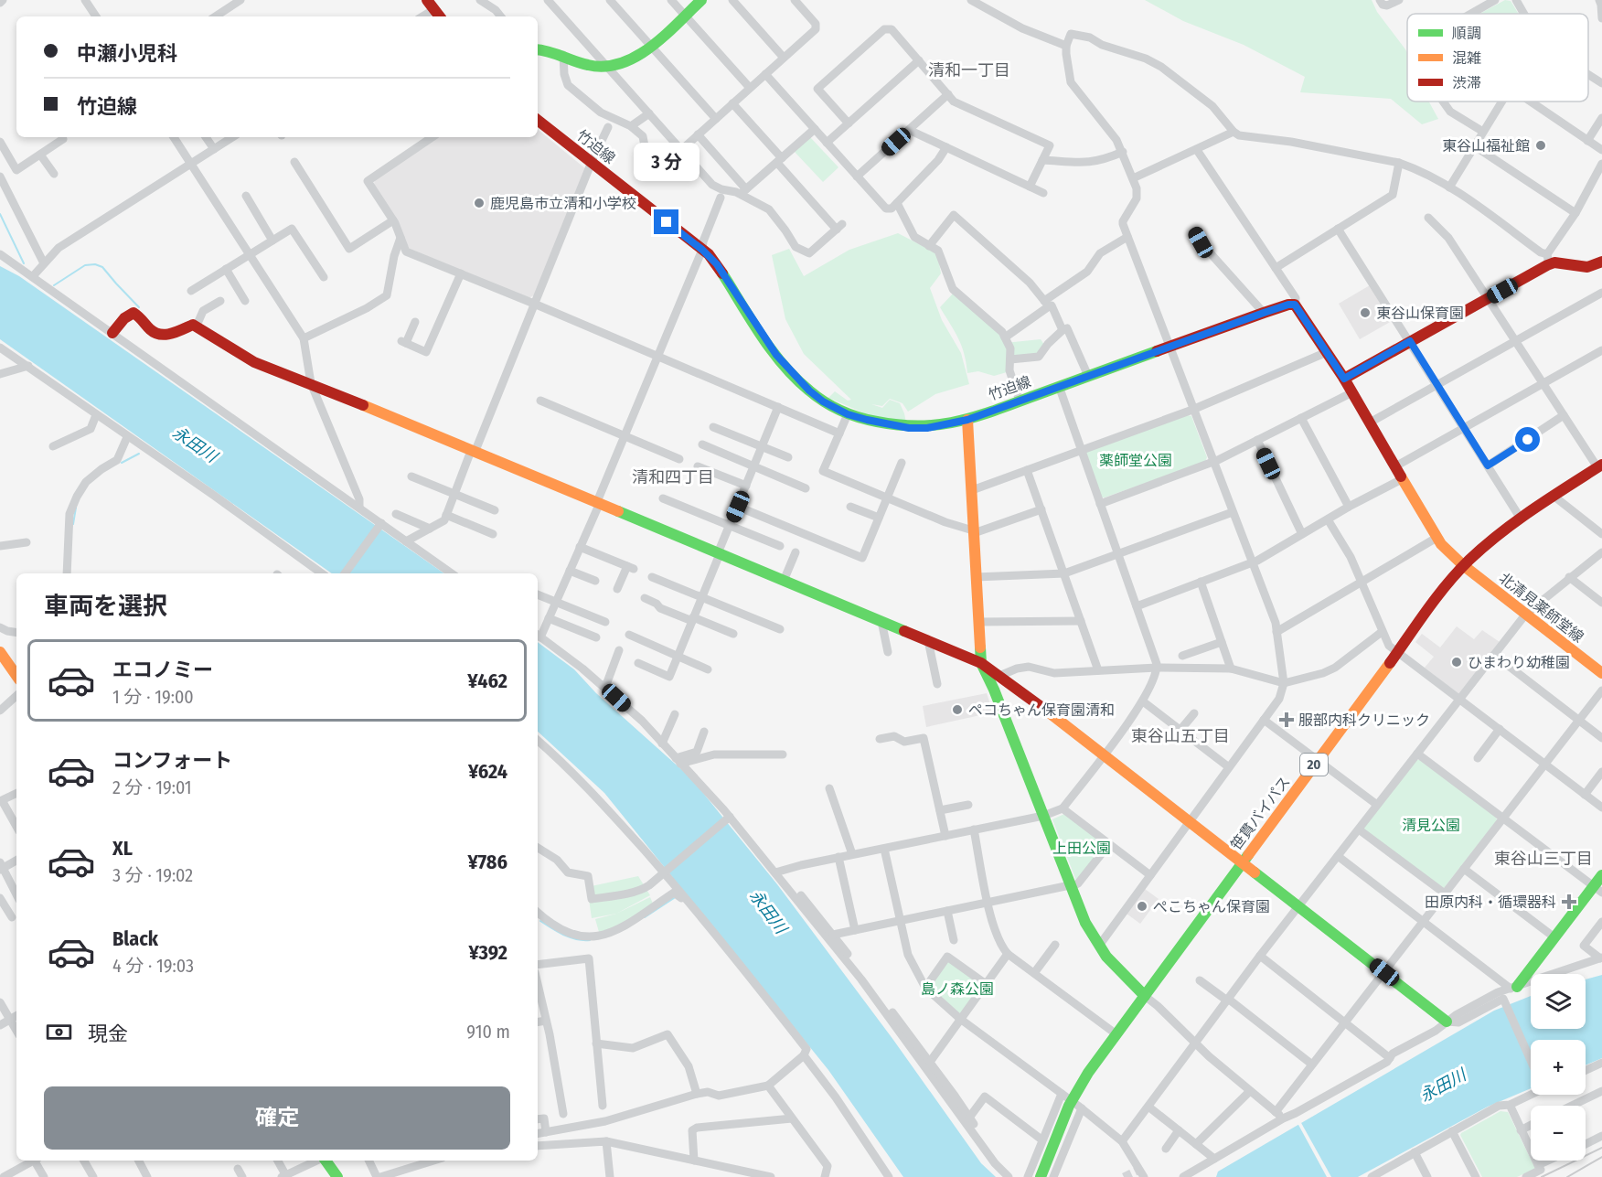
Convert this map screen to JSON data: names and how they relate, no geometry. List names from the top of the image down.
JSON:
{
  "streets": {
    "street": [
      "竹迫線",
      "北清見薬師堂線",
      "20",
      "笹貫バイパス"
    ]
  },
  "crossings": [
    ["北清見薬師堂線", "笹貫バイパス"]
  ],
  "districts": [
    "清和一丁目",
    "清和四丁目",
    "東谷山五丁目",
    "東谷山三丁目"
  ],
  "water": ["永田川"],
  "parks": [
    "薬師堂公園",
    "清見公園",
    "上田公園",
    "島ノ森公園"
  ],
  "places": {
    "other": [
      "東谷山福祉館",
      "鹿児島市立清和小学校",
      "東谷山保育園",
      "ひまわり幼稚園",
      "ペコちゃん保育園清和",
      "ぺこちゃん保育園"
    ],
    "health": ["服部内科クリニック", "田原内科・循環器科"]
  },
  "legend": ["順調", "混雑", "渋滞"],
  "page": {
    "banner": ["中瀬小児科", "竹迫線"],
    "bubble": "3 分",
    "heading": "車両を選択",
    "list": [
      {
        "name": "エコノミー",
        "note": "1 分 · 19:00",
        "value": "¥462"
      },
      {
        "name": "コンフォート",
        "note": "2 分 · 19:01",
        "value": "¥624"
      },
      {
        "name": "XL",
        "note": "3 分 · 19:02",
        "value": "¥786"
      },
      {
        "name": "Black",
        "note": "4 分 · 19:03",
        "value": "¥392"
      }
    ],
    "map_buttons": ["+", "−"],
    "pay": ["現金", "910 m"],
    "buttons": "確定"
  }
}
